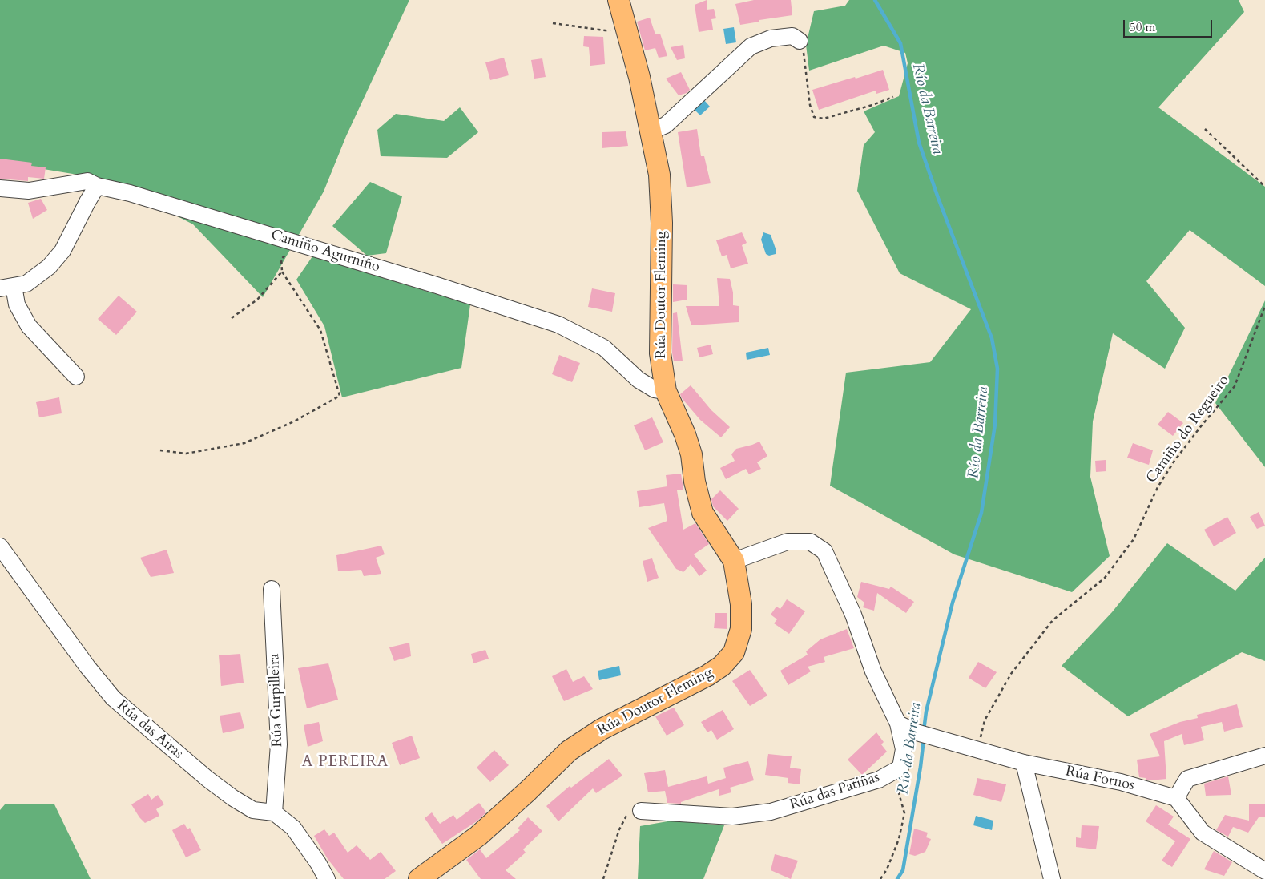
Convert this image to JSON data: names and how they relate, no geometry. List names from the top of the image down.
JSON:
{
  "streets": {
    "main road": ["Rúa Doutor Fleming"],
    "street": [
      "Camiño Agurniño",
      "Rúa Gurpilleira",
      "Rúa das Airas",
      "Rúa Fornos",
      "Rúa das Patiñas"
    ],
    "path": ["Camiño do Regueiro"]
  },
  "crossings": [
    ["Camiño Agurniño", "Rúa Doutor Fleming"],
    ["Rúa Doutor Fleming", "Rúa das Patiñas"],
    ["Camiño do Regueiro", "Rúa Fornos"],
    ["Rúa Gurpilleira", "Rúa das Airas"],
    ["Rúa Fornos", "Rúa das Patiñas"]
  ],
  "districts": ["A PEREIRA"],
  "water": ["Río da Barreira"],
  "scale_bar": "50 m"
}
